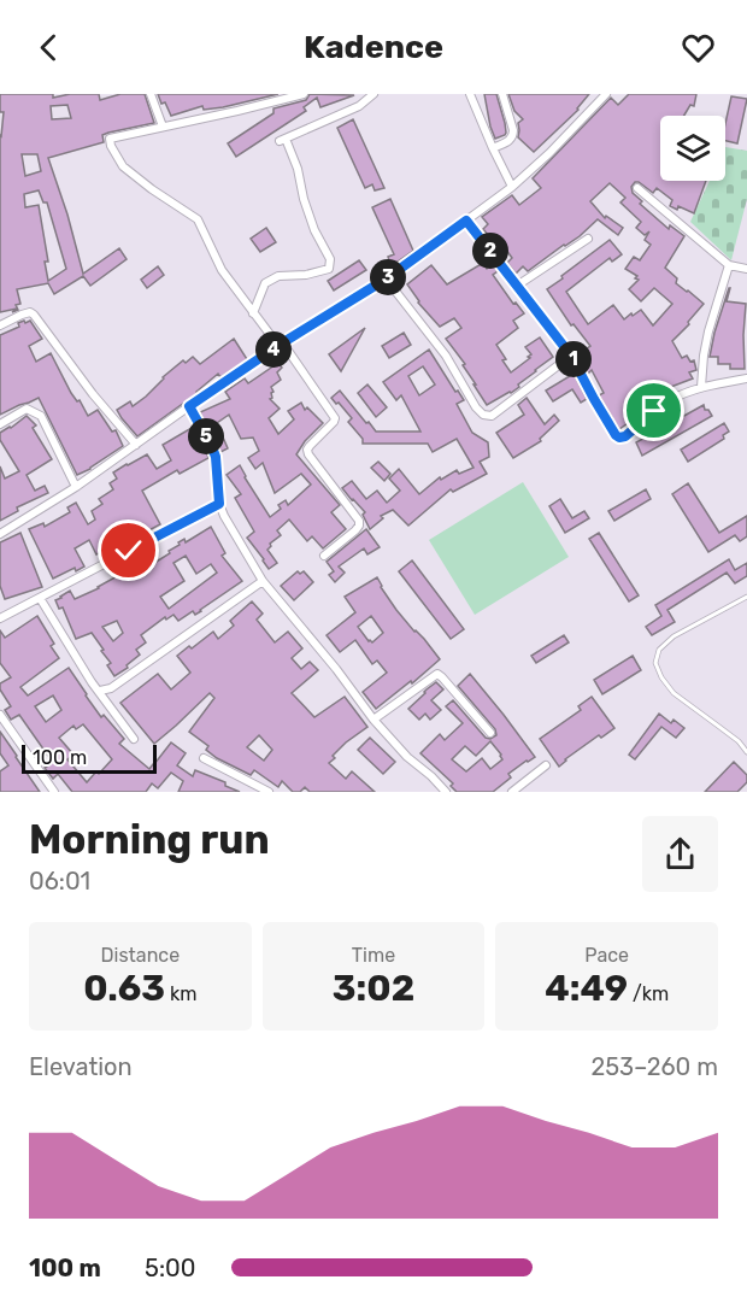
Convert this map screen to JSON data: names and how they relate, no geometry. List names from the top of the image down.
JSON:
{
  "scale_bar": "100 m",
  "page": {
    "header": "Kadence",
    "pins": [
      "2",
      "3",
      "4",
      "1",
      "5"
    ],
    "scale": "100 m",
    "heading": ["Morning run", "06:01"],
    "stats": [
      ["Distance", "0.63 km"],
      ["Time", "3:02"],
      ["Pace", "4:49 /km"]
    ],
    "chart": ["Elevation", "253–260 m"],
    "list": [
      {
        "name": "100 m",
        "note": "5:00"
      }
    ]
  }
}
